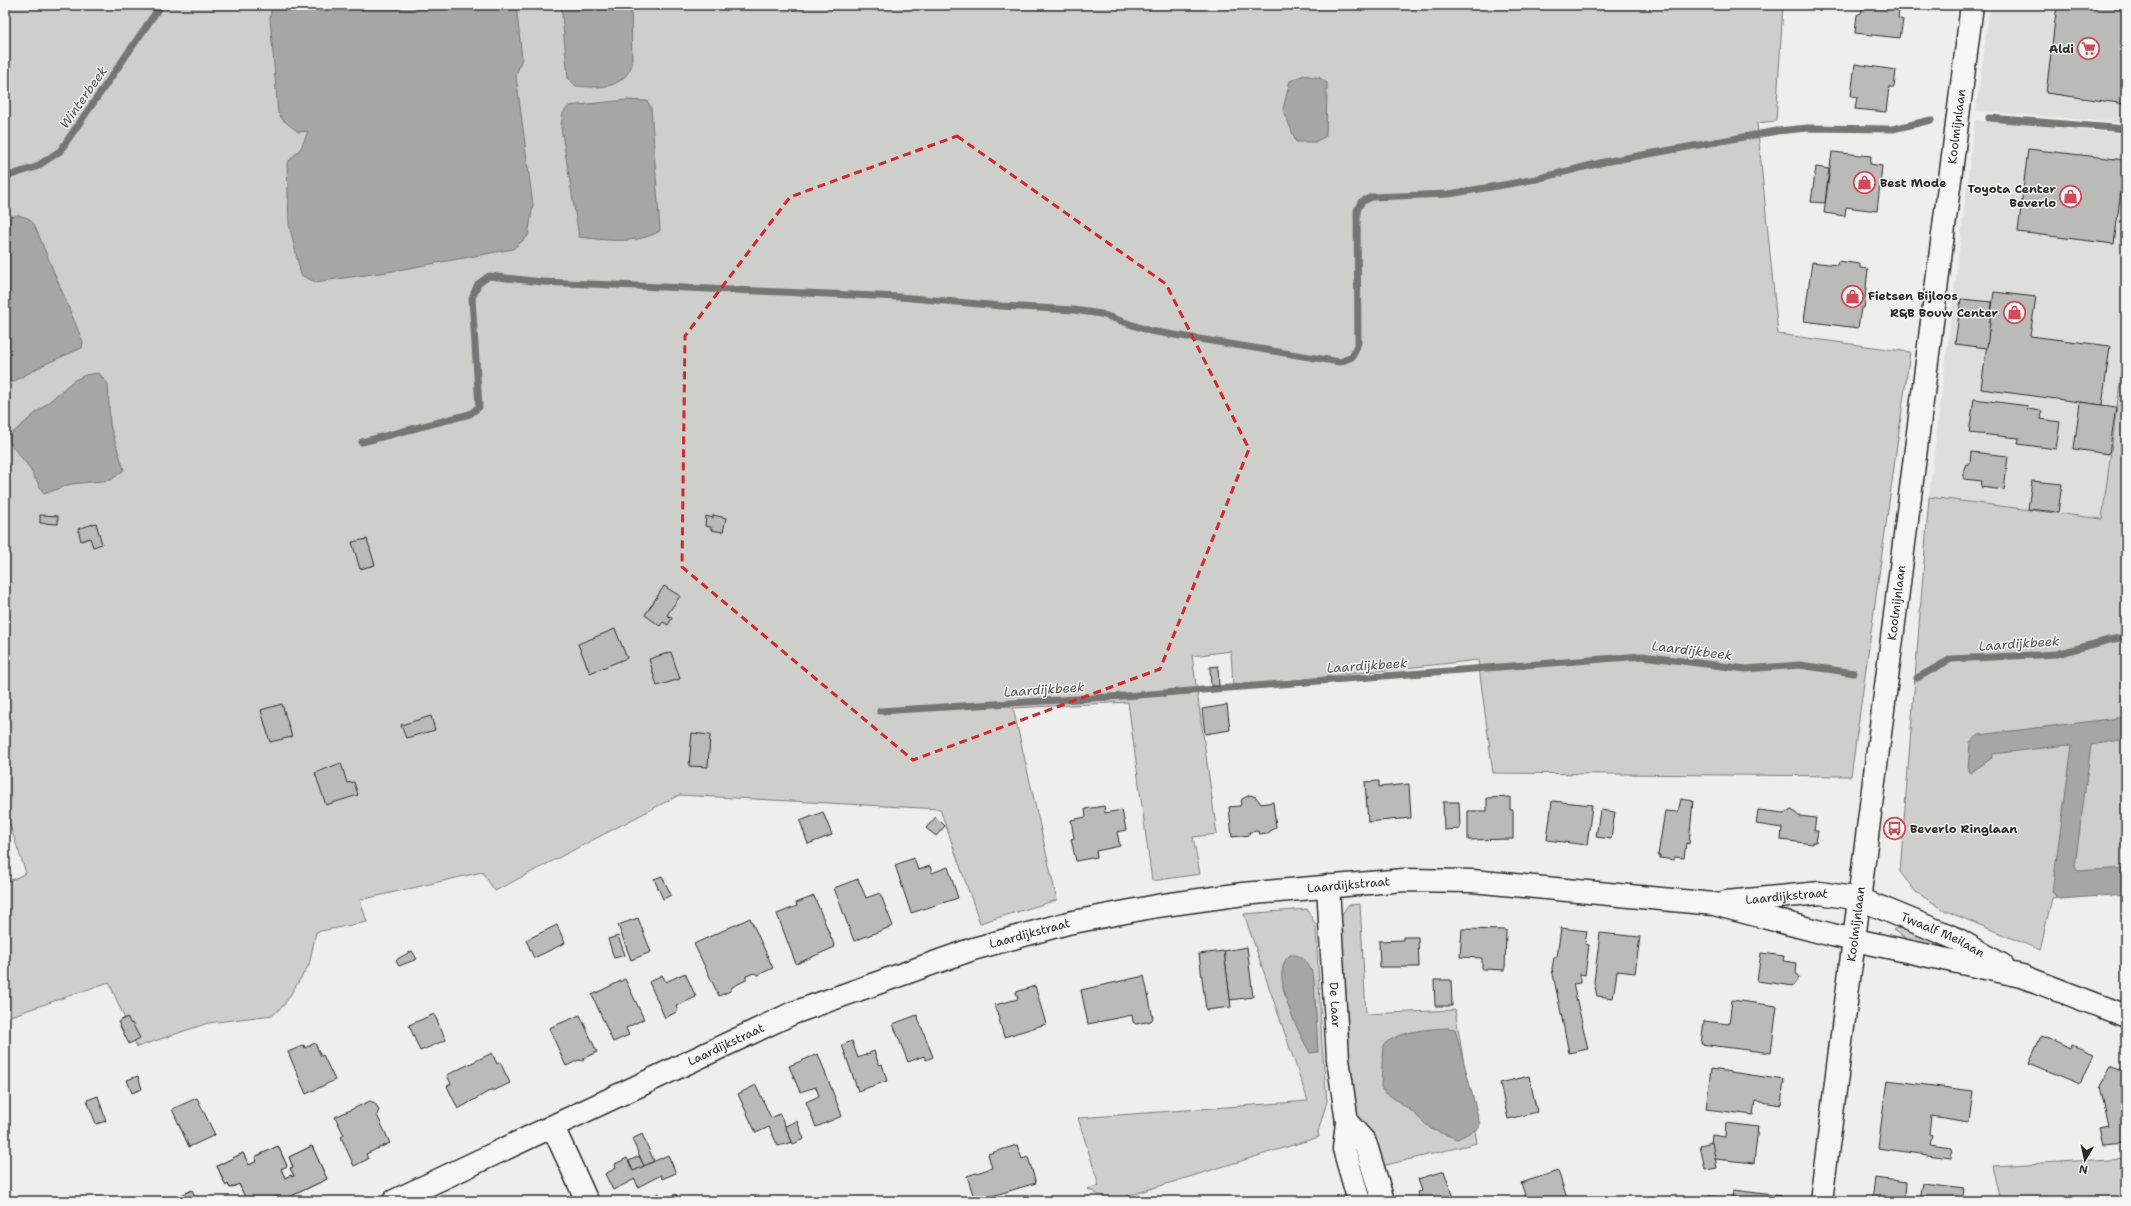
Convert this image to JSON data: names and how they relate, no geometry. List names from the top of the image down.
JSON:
{
  "streets": {
    "street": [
      "Koolmijnlaan",
      "Laardijkstraat",
      "Twaalf Meilaan",
      "De Laar"
    ]
  },
  "crossings": [
    ["Koolmijnlaan", "Laardijkstraat"],
    ["Koolmijnlaan", "Twaalf Meilaan"],
    ["Laardijkstraat", "Twaalf Meilaan"],
    ["Laardijkstraat", "De Laar"]
  ],
  "water": ["Winterbeek", "Laardijkbeek"],
  "places": {
    "supermarket": ["Aldi"],
    "shop": [
      "Best Mode",
      "Toyota Center Beverlo",
      "Fietsen Bijloos",
      "R&B Bouw Center"
    ],
    "bus stop": ["Beverlo Ringlaan"]
  },
  "north": "bottom"
}
